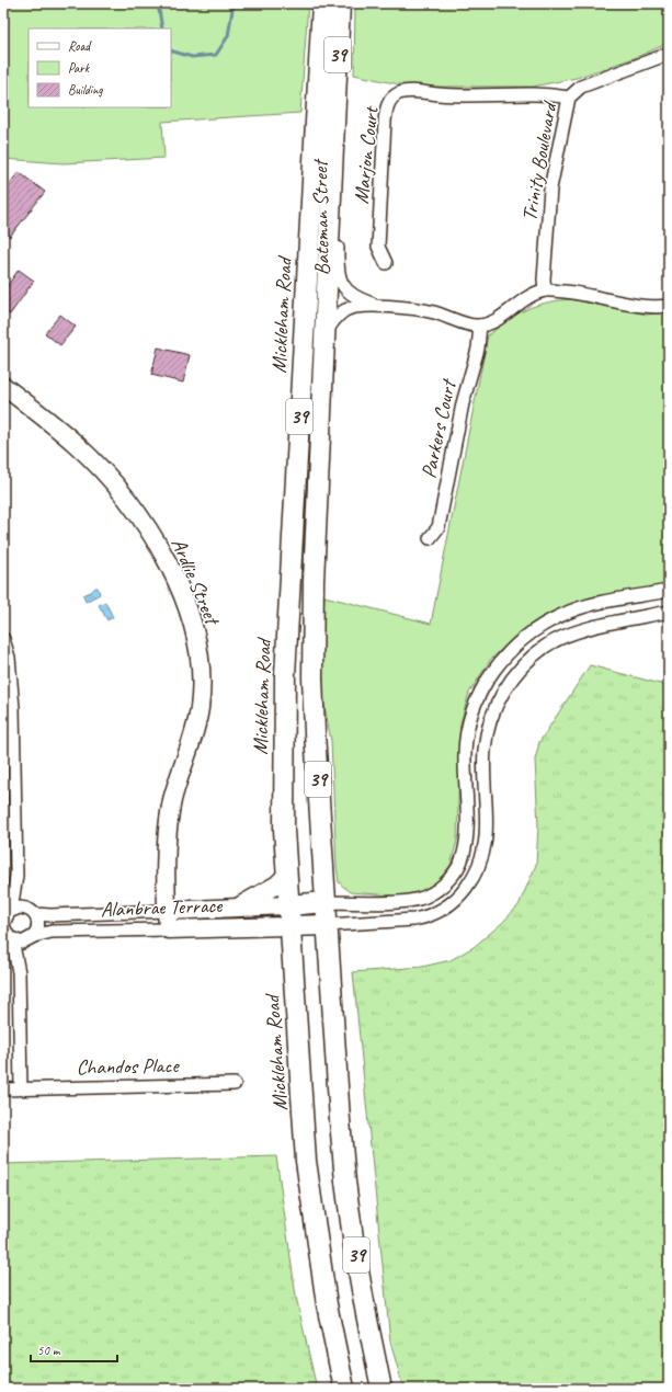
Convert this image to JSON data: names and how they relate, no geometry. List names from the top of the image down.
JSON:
{
  "streets": {
    "main road": ["39", "Mickleham Road"],
    "street": [
      "Marjon Court",
      "Trinity Boulevard",
      "Bateman Street",
      "Parkers Court",
      "Ardlie Street",
      "Alanbrae Terrace",
      "Chandos Place"
    ]
  },
  "crossings": [
    ["Marjon Court", "Trinity Boulevard"],
    ["Bateman Street", "Mickleham Road"],
    ["Bateman Street", "Parkers Court"],
    ["Mickleham Road", "Alanbrae Terrace"],
    ["Ardlie Street", "Alanbrae Terrace"]
  ],
  "legend": ["Road", "Park", "Building"],
  "scale_bar": "50 m"
}
